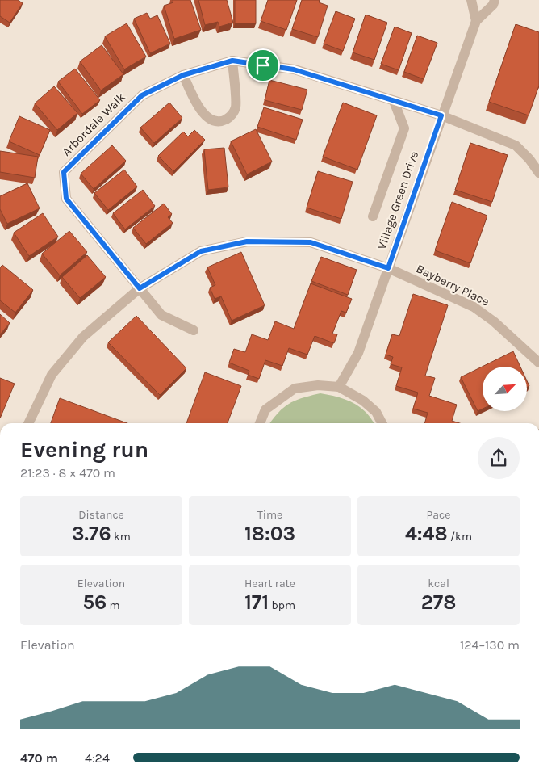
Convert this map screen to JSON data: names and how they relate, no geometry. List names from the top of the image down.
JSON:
{
  "streets": {
    "street": ["Arbordale Walk", "Village Green Drive", "Bayberry Place"]
  },
  "crossings": [
    ["Arbordale Walk", "Village Green Drive"],
    ["Arbordale Walk", "Bayberry Place"],
    ["Village Green Drive", "Bayberry Place"]
  ],
  "north": "top right",
  "page": {
    "heading": ["Evening run", "21:23 · 8 × 470 m"],
    "stats": [
      ["Distance", "3.76 km"],
      ["Time", "18:03"],
      ["Pace", "4:48 /km"],
      ["Elevation", "56 m"],
      ["Heart rate", "171 bpm"],
      ["kcal", "278"]
    ],
    "chart": ["Elevation", "124–130 m"],
    "list": [
      {
        "name": "470 m",
        "note": "4:24"
      }
    ]
  }
}
